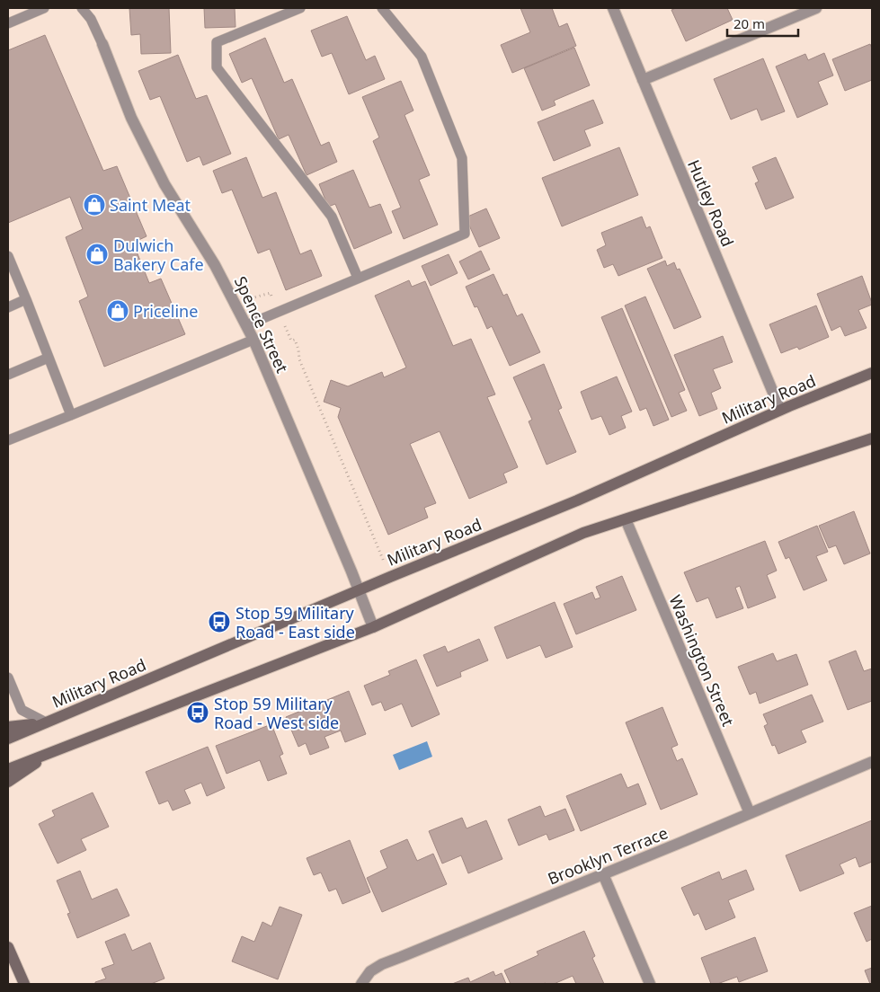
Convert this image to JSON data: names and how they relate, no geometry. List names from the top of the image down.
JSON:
{
  "streets": {
    "street": [
      "Hutley Road",
      "Spence Street",
      "Military Road",
      "Washington Street",
      "Brooklyn Terrace"
    ]
  },
  "crossings": [
    ["Hutley Road", "Military Road"],
    ["Spence Street", "Military Road"],
    ["Washington Street", "Brooklyn Terrace"]
  ],
  "places": {
    "shop": ["Saint Meat", "Dulwich Bakery Cafe", "Priceline"],
    "bus stop": ["Stop 59 Military Road - East side", "Stop 59 Military Road - West side"]
  },
  "scale_bar": "20 m"
}
